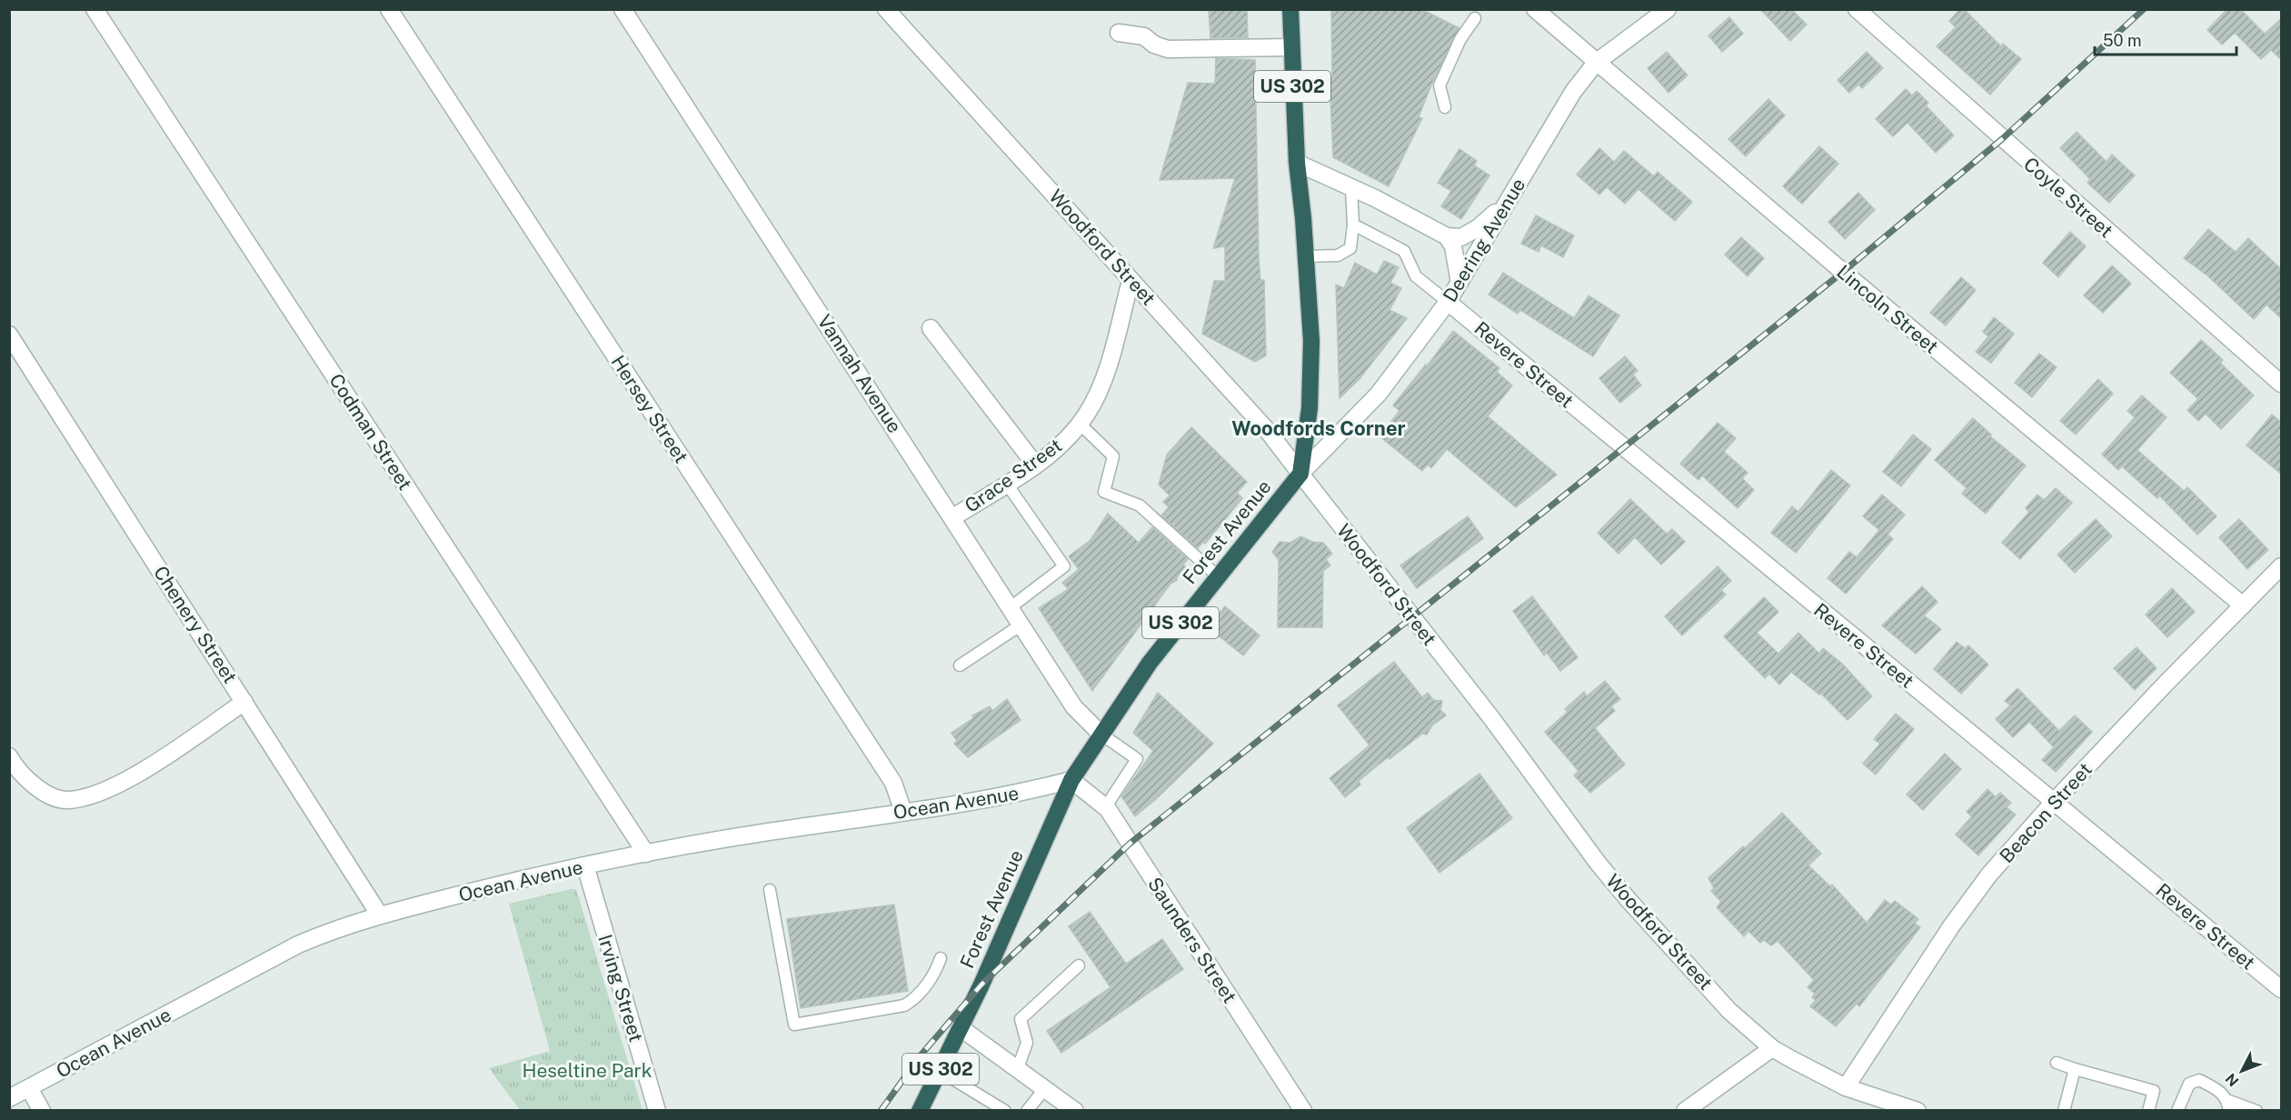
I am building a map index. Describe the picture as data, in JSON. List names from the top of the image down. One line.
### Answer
{"streets":{"highway":["US 302","Forest Avenue"],"street":["Coyle Street","Deering Avenue","Woodford Street","Lincoln Street","Revere Street","Vannah Avenue","Hersey Street","Codman Street","Grace Street","Chenery Street","Ocean Avenue","Beacon Street","Saunders Street","Irving Street"]},"crossings":[["US 302","Deering Avenue"],["US 302","Woodford Street"],["US 302","Forest Avenue"],["Deering Avenue","Woodford Street"],["Deering Avenue","Lincoln Street"],["Deering Avenue","Revere Street"],["Deering Avenue","Forest Avenue"],["Woodford Street","Grace Street"],["Woodford Street","Forest Avenue"],["Woodford Street","Beacon Street"],["Lincoln Street","Beacon Street"],["Revere Street","Beacon Street"],["Vannah Avenue","Grace Street"],["Vannah Avenue","Forest Avenue"],["Hersey Street","Ocean Avenue"],["Codman Street","Ocean Avenue"],["Forest Avenue","Ocean Avenue"],["Forest Avenue","Saunders Street"],["Chenery Street","Ocean Avenue"],["Ocean Avenue","Saunders Street"],["Ocean Avenue","Irving Street"]],"districts":["Woodfords Corner"],"parks":["Heseltine Park"],"scale_bar":"50 m","north":"bottom left"}
